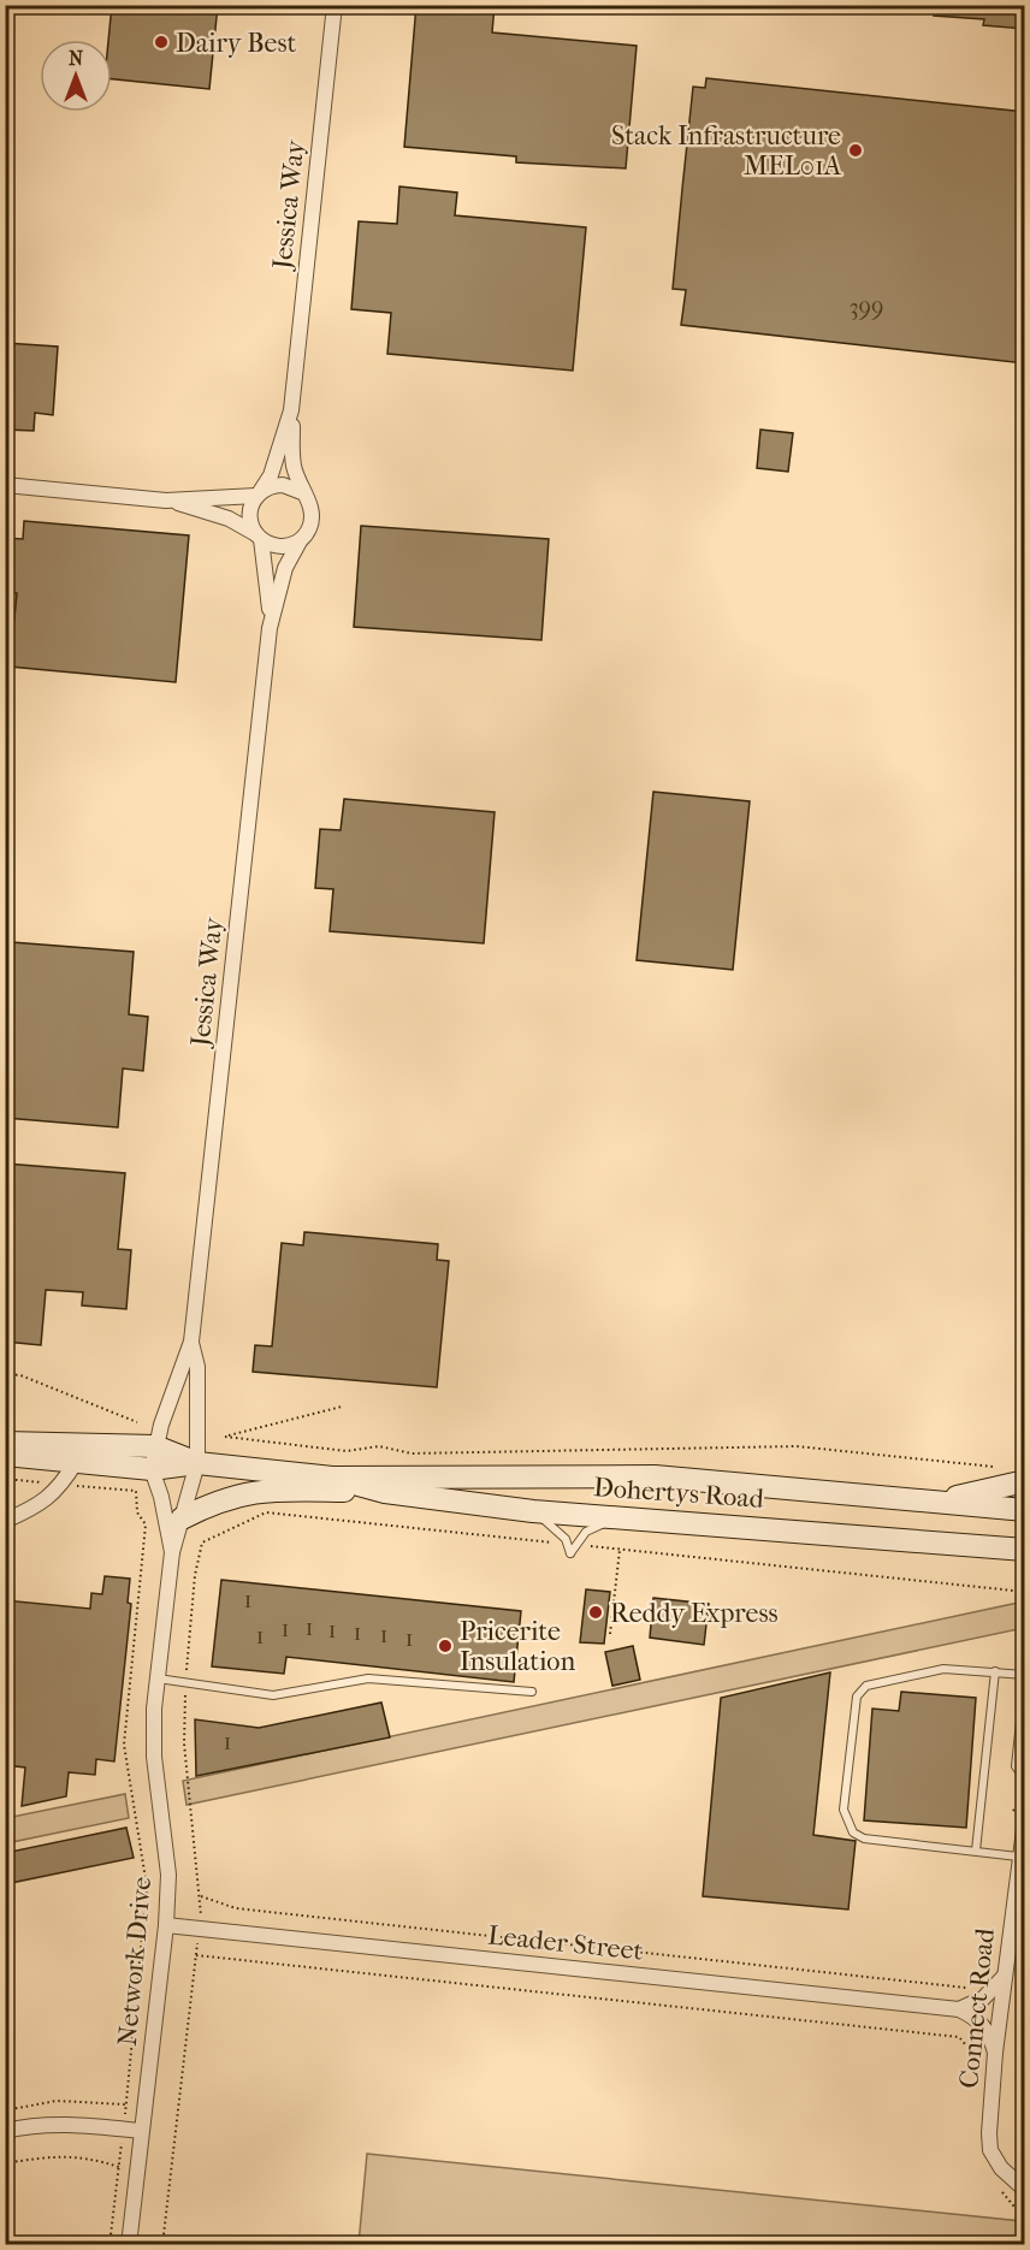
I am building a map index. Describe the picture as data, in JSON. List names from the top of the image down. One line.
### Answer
{"streets":{"main road":["Dohertys Road"],"street":["Jessica Way","Leader Street","Network Drive","Connect Road"]},"crossings":[["Jessica Way","Dohertys Road"],["Jessica Way","Network Drive"],["Dohertys Road","Network Drive"],["Leader Street","Network Drive"]],"places":["Dairy Best","Stack Infrastructure MEL01A","Reddy Express","Pricerite Insulation"],"house_numbers":["399","1","1","1","1","1","1","1","1","1"],"north":"top"}
